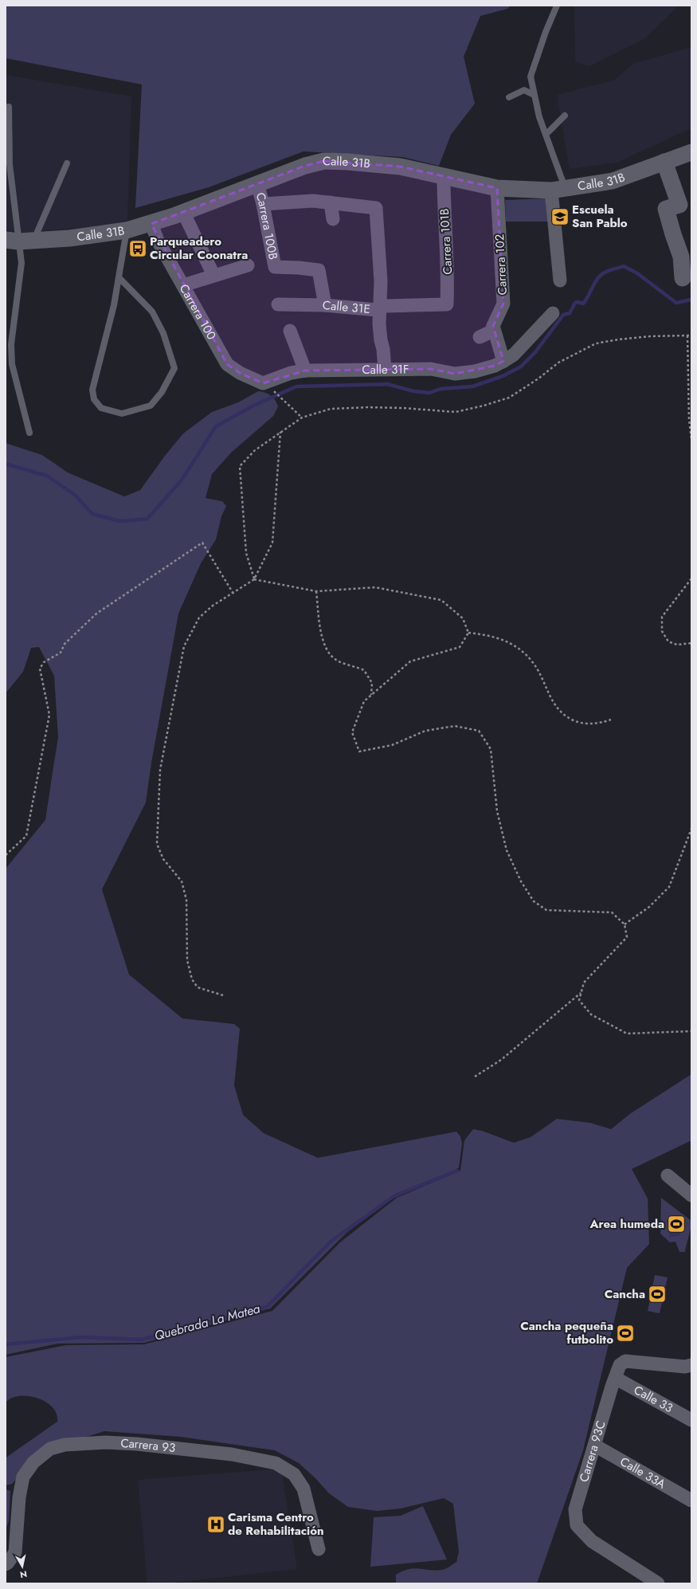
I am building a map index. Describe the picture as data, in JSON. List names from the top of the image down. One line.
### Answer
{"streets":{"street":["Calle 31B","Carrera 100B","Carrera 101B","Carrera 102","Calle 31E","Carrera 100","Calle 31F","Calle 33","Carrera 93","Carrera 93C","Calle 33A"]},"crossings":[["Calle 31B","Carrera 100B"],["Calle 31B","Carrera 102"],["Calle 31B","Carrera 100"],["Carrera 100B","Calle 31E"],["Carrera 101B","Calle 31E"],["Carrera 100","Calle 31F"],["Calle 33","Carrera 93C"],["Carrera 93C","Calle 33A"]],"water":["Quebrada La Matea"],"places":{"school or university":["Escuela San Pablo"],"bus stop":["Parqueadero Circular Coonatra"],"sports":["Area humeda","Cancha","Cancha pequeña futbolito"],"hospital":["Carisma Centro de Rehabilitación"]},"north":"bottom"}
